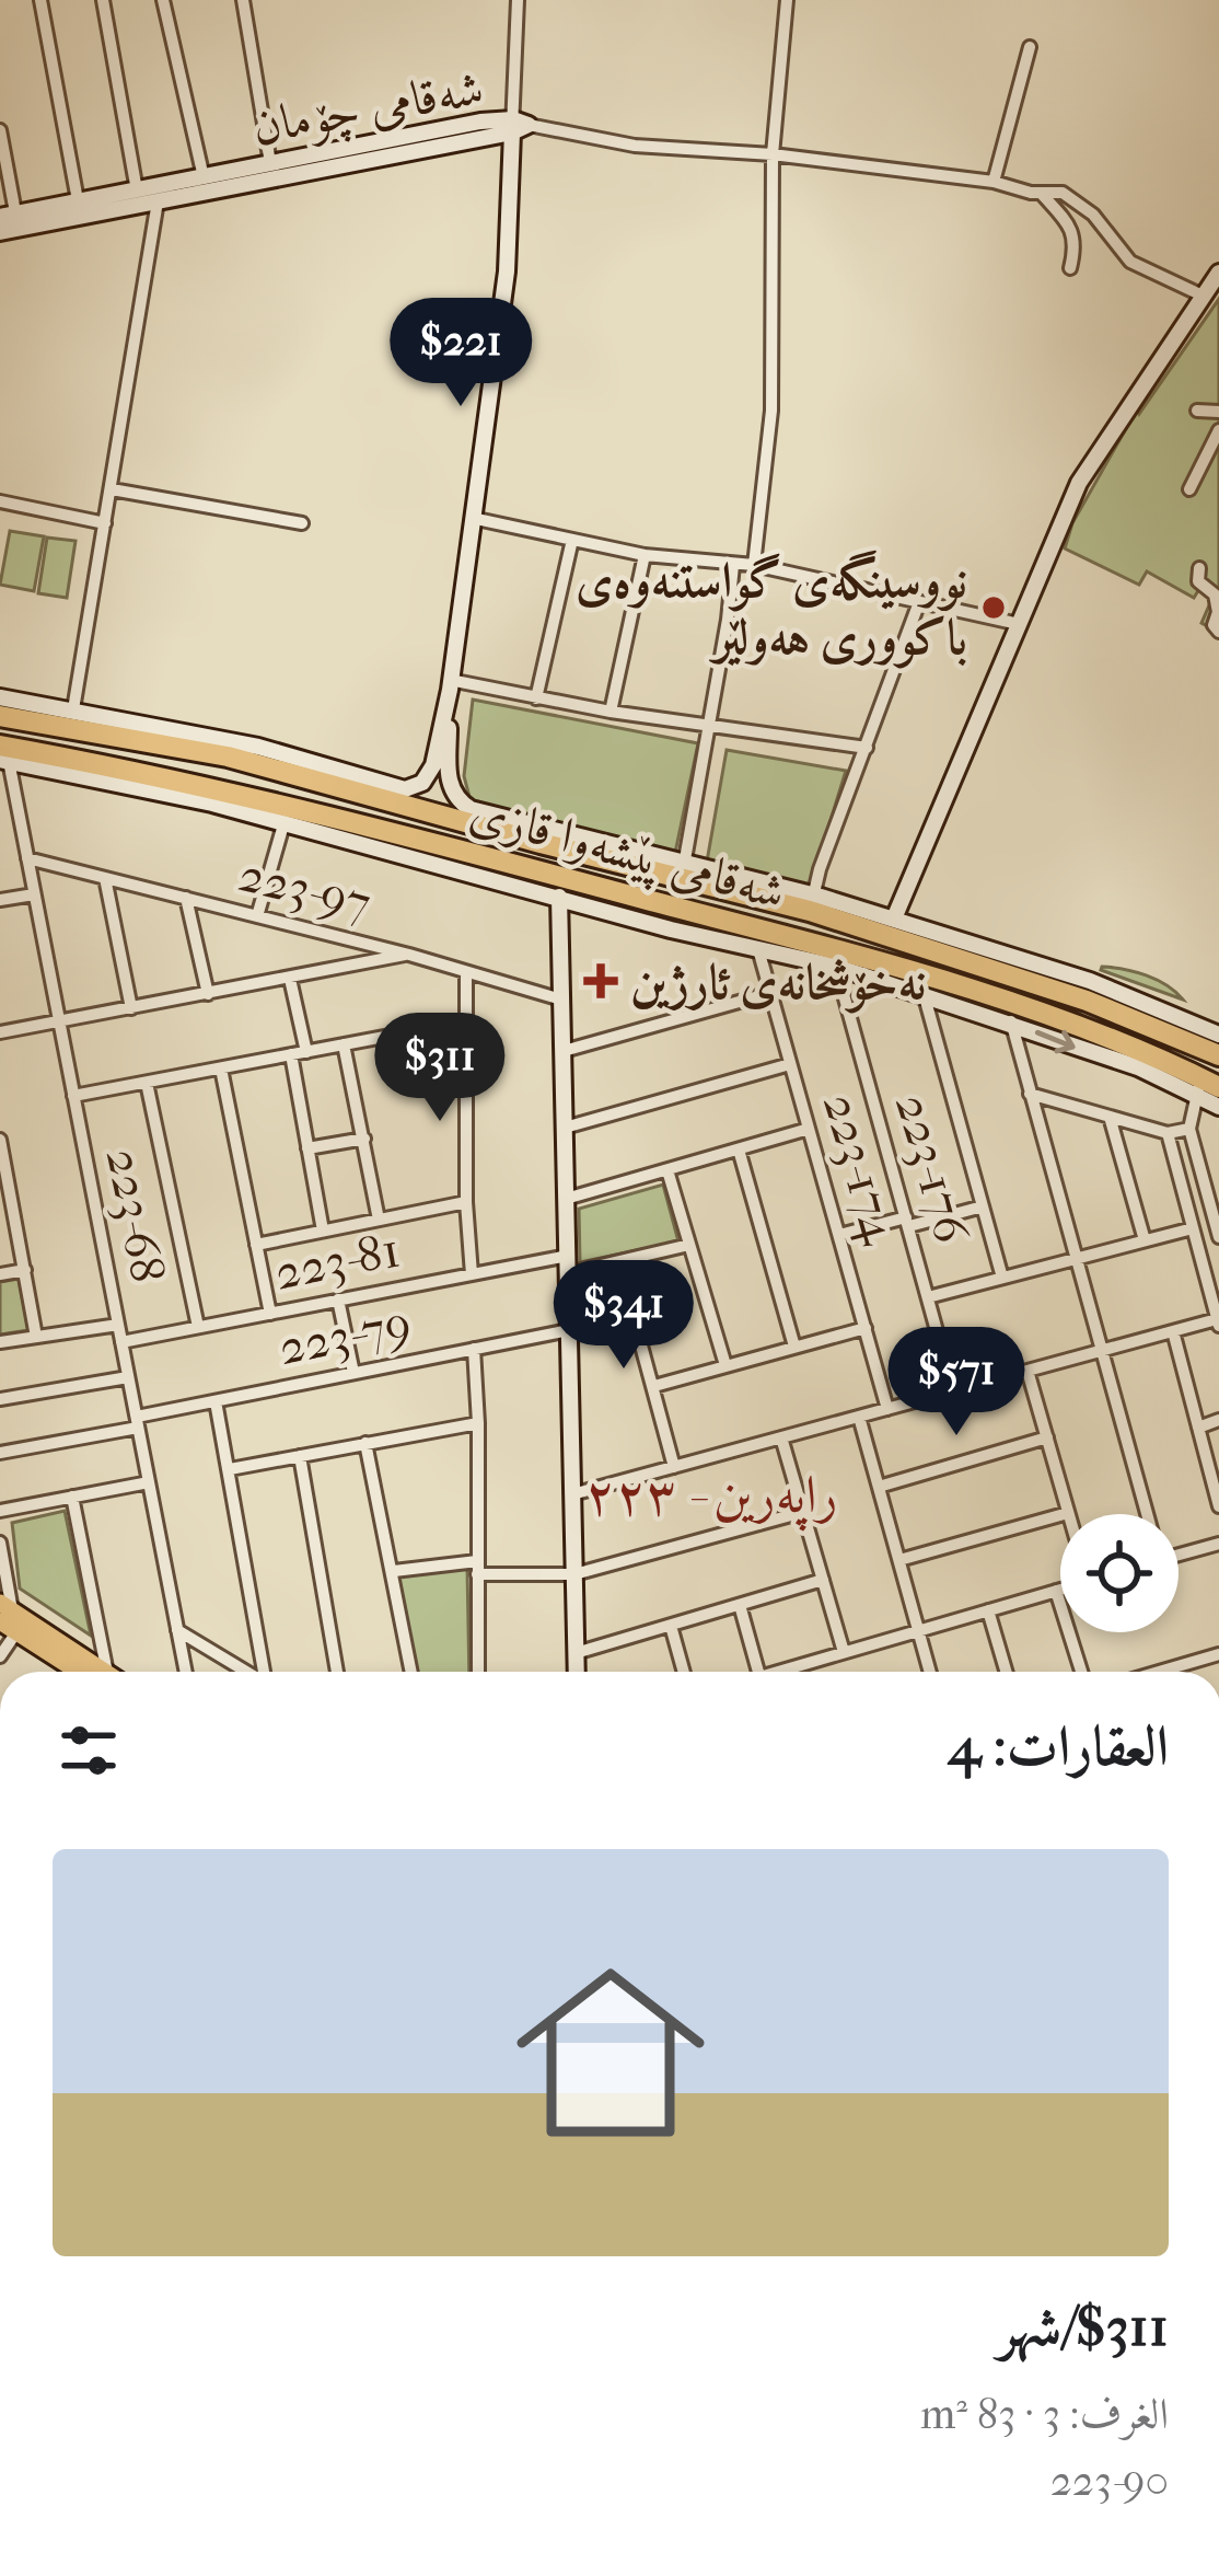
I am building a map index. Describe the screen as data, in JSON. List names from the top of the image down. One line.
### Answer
{"streets":{"highway":["شەقامی پێشەوا قازی"],"street":["شەقامی چۆمان","223-97","223-174","223-176","223-68","223-81","223-79"]},"crossings":[["شەقامی پێشەوا قازی","223-68"],["223-97","223-68"],["223-68","223-81"],["223-68","223-79"]],"districts":["راپەرین - ٢٢٣"],"places":{"other":["نووسینگەی گواستنەوەی باکووری هەولێر"],"health":["نەخۆشخانەی ئارژین"]},"page":{"price":["$221","$311","$341","$571"],"heading":"العقارات: 4","list":[{"name":"$311/شهر","note":"الغرف: 3 · 83 m² · 223-90"}]}}
